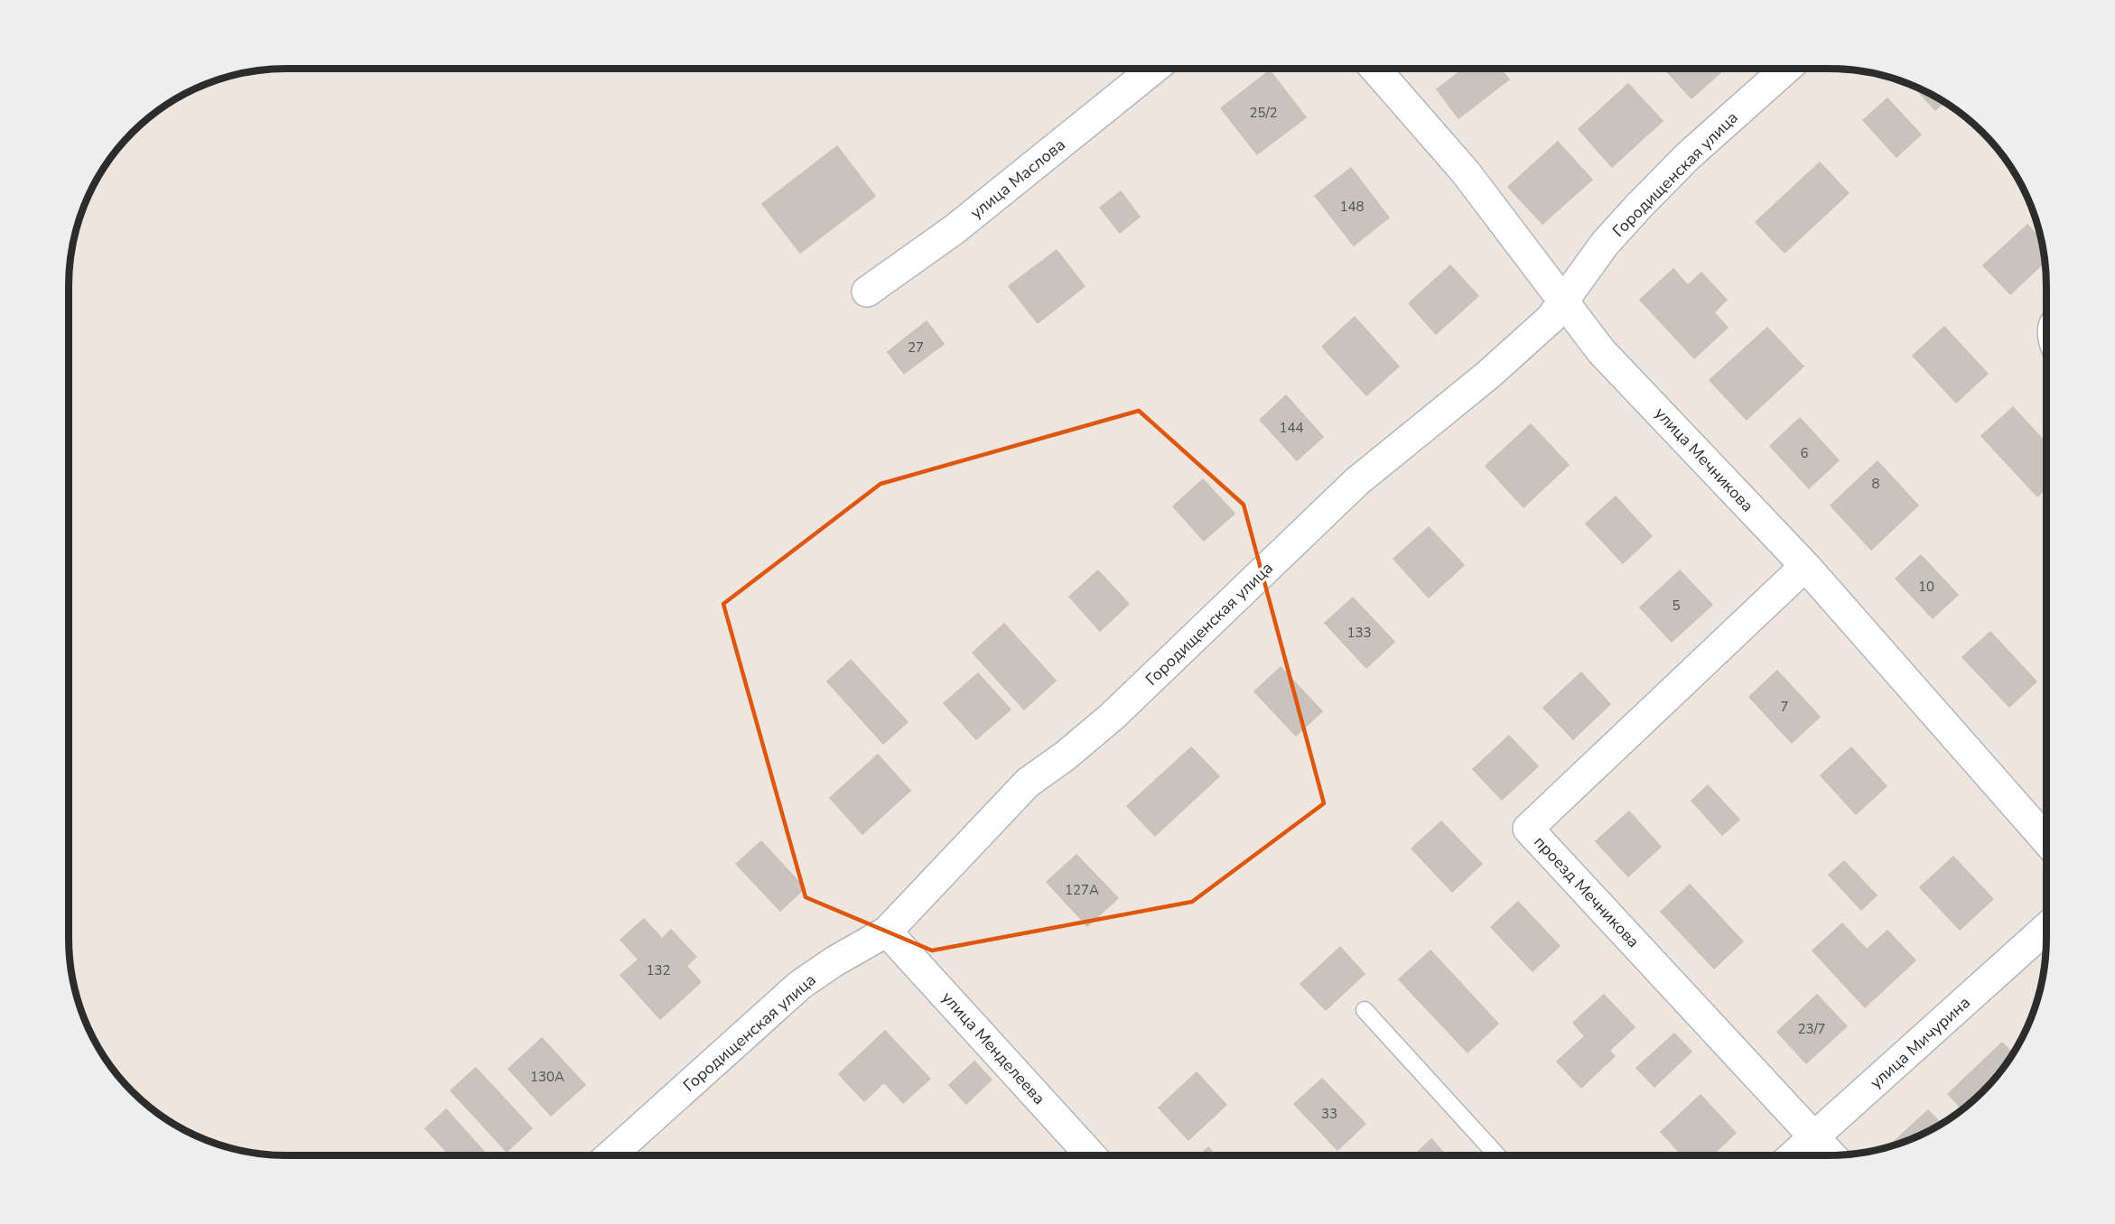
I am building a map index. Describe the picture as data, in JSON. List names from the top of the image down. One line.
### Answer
{"streets":{"street":["Городищенская улица","улица Маслова","улица Мечникова","проезд Мечникова","улица Мичурина","улица Менделеева"]},"crossings":[["Городищенская улица","улица Мечникова"],["Городищенская улица","улица Менделеева"],["улица Мечникова","проезд Мечникова"],["проезд Мечникова","улица Мичурина"]],"house_numbers":["25/2","148","27","144","6","8","10","5","133","7","127А","132","23/7","130А","33"]}
